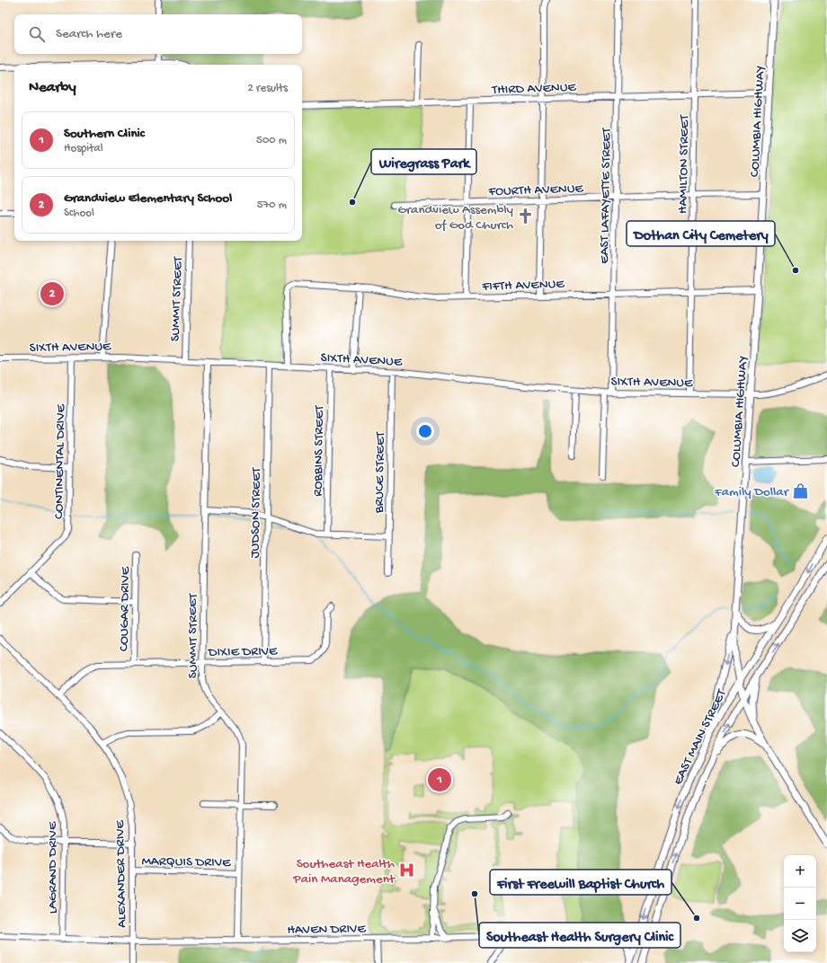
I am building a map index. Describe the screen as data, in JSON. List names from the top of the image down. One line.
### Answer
{"streets":{"main road":["COLUMBIA HIGHWAY","EAST MAIN STREET"],"street":["THIRD AVENUE","HAMILTON STREET","FOURTH AVENUE","EAST LAFAYETTE STREET","FIFTH AVENUE","SUMMIT STREET","SIXTH AVENUE","ROBBINS STREET","CONTINENTAL DRIVE","BRUCE STREET","JUDSON STREET","COUGAR DRIVE","DIXIE DRIVE","MARQUIS DRIVE","LAGRAND DRIVE","ALEXANDER DRIVE","HAVEN DRIVE"]},"crossings":[["THIRD AVENUE","COLUMBIA HIGHWAY"],["THIRD AVENUE","HAMILTON STREET"],["THIRD AVENUE","EAST LAFAYETTE STREET"],["COLUMBIA HIGHWAY","FOURTH AVENUE"],["COLUMBIA HIGHWAY","FIFTH AVENUE"],["COLUMBIA HIGHWAY","SIXTH AVENUE"],["COLUMBIA HIGHWAY","EAST MAIN STREET"],["HAMILTON STREET","FOURTH AVENUE"],["HAMILTON STREET","FIFTH AVENUE"],["HAMILTON STREET","SIXTH AVENUE"],["FOURTH AVENUE","EAST LAFAYETTE STREET"],["EAST LAFAYETTE STREET","FIFTH AVENUE"],["EAST LAFAYETTE STREET","SIXTH AVENUE"],["FIFTH AVENUE","SIXTH AVENUE"],["SUMMIT STREET","SIXTH AVENUE"],["SUMMIT STREET","DIXIE DRIVE"],["SUMMIT STREET","MARQUIS DRIVE"],["SUMMIT STREET","HAVEN DRIVE"],["SIXTH AVENUE","ROBBINS STREET"],["SIXTH AVENUE","CONTINENTAL DRIVE"],["SIXTH AVENUE","BRUCE STREET"],["SIXTH AVENUE","JUDSON STREET"],["JUDSON STREET","DIXIE DRIVE"],["COUGAR DRIVE","DIXIE DRIVE"],["DIXIE DRIVE","ALEXANDER DRIVE"],["EAST MAIN STREET","HAVEN DRIVE"],["MARQUIS DRIVE","ALEXANDER DRIVE"],["LAGRAND DRIVE","HAVEN DRIVE"],["ALEXANDER DRIVE","HAVEN DRIVE"]],"places":{"other":["Wiregrass Park","Dothan City Cemetery","Southeast Health Surgery Clinic","First Freewill Baptist Church"],"church":["Grandview Assembly of God Church"],"shop":["Family Dollar"],"hospital":["Southeast Health Pain Management"]},"page":{"search":"Search here","heading":["Nearby","2 results"],"list":[{"mark":"1","name":"Southern Clinic","note":"Hospital","value":"500 m"},{"mark":"2","name":"Grandview Elementary School","note":"School","value":"570 m"}],"pins":["2","1"],"map_buttons":["+","−"]}}
